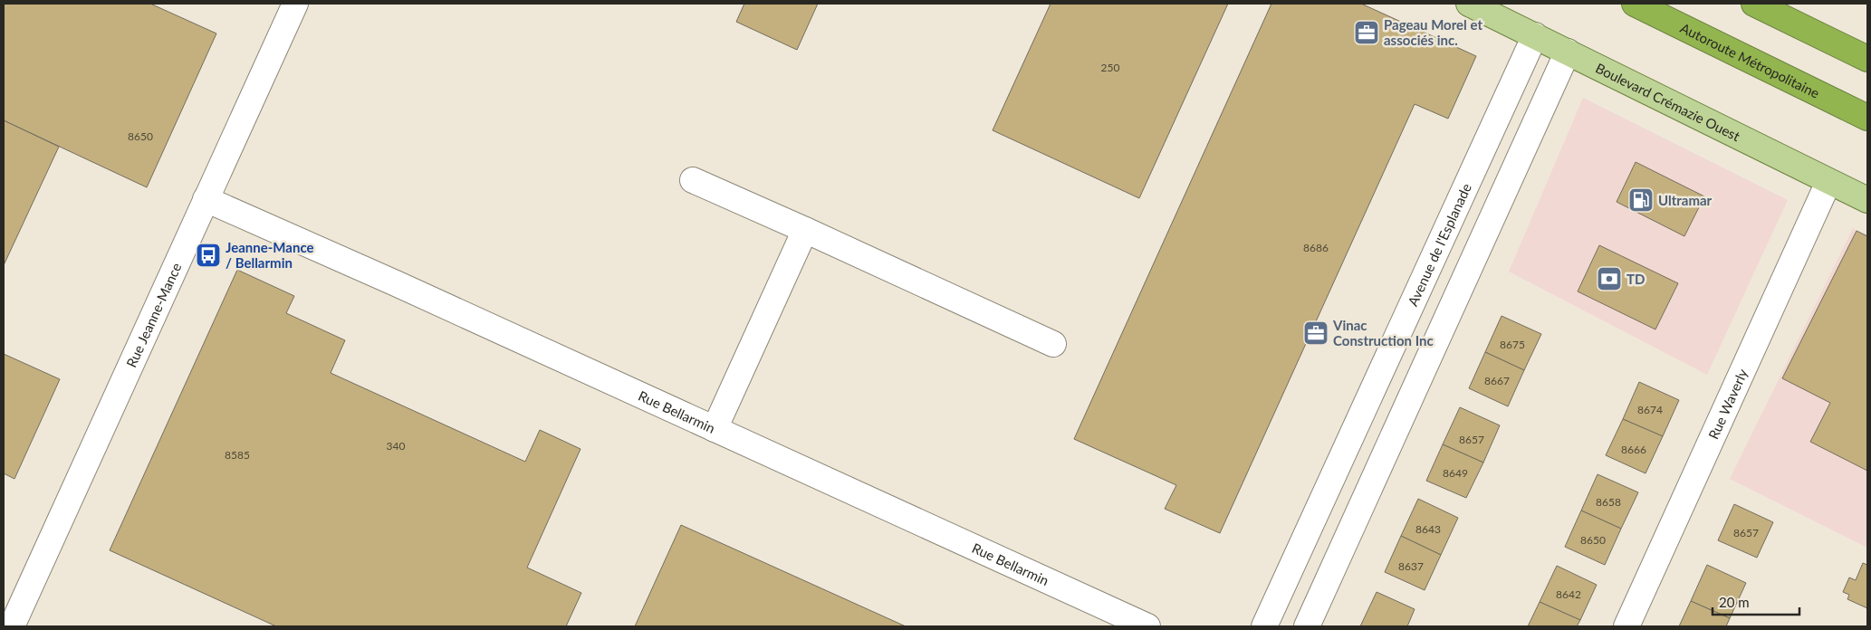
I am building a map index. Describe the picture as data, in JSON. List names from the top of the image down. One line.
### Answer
{"streets":{"highway":["Autoroute Métropolitaine"],"main road":["Boulevard Crémazie Ouest"],"street":["Avenue de l'Esplanade","Rue Jeanne-Mance","Rue Waverly","Rue Bellarmin"]},"crossings":[["Boulevard Crémazie Ouest","Avenue de l'Esplanade"],["Boulevard Crémazie Ouest","Rue Waverly"],["Rue Jeanne-Mance","Rue Bellarmin"]],"places":{"office":["Pageau Morel et associés inc.","Vinac Construction Inc"],"fuel station":["Ultramar"],"bus stop":["Jeanne-Mance / Bellarmin"],"bank":["TD"]},"house_numbers":["250","8650","8686","8675","8667","8674","8657","340","8666","8585","8649","8658","8643","8657","8650","8637","8642"],"scale_bar":"20 m"}
